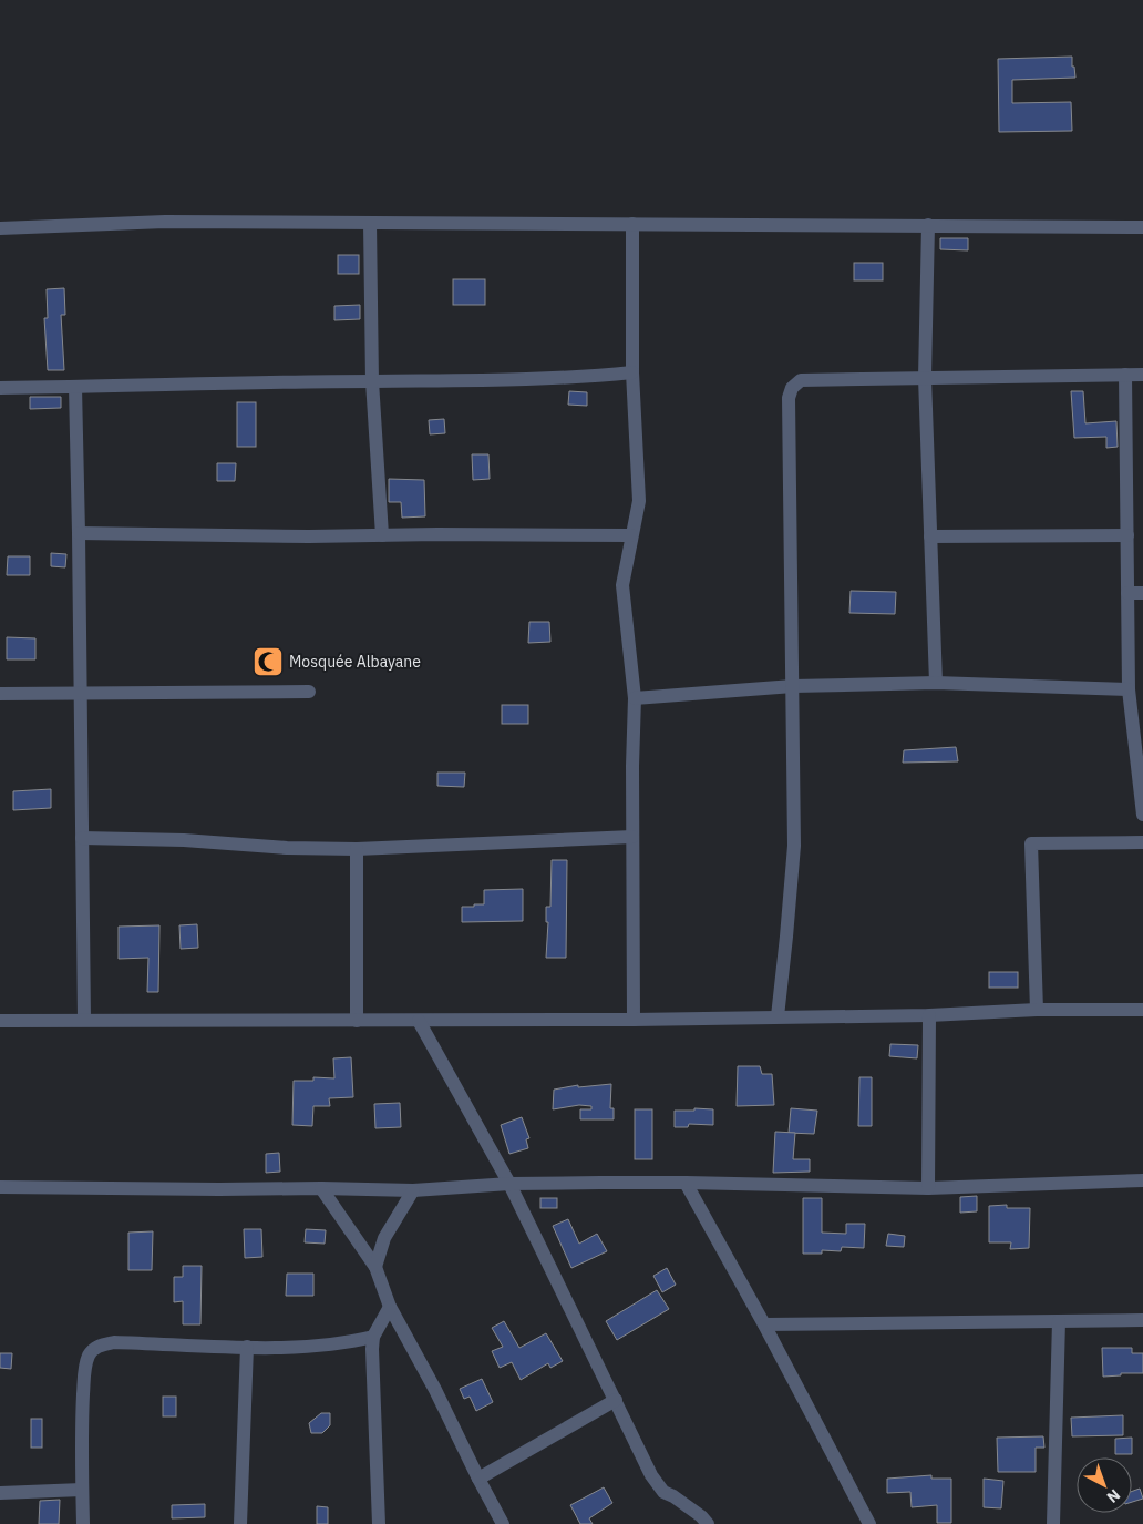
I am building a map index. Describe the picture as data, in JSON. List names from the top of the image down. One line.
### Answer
{"places":{"mosque":["Mosquée Albayane"]},"north":"bottom right"}
